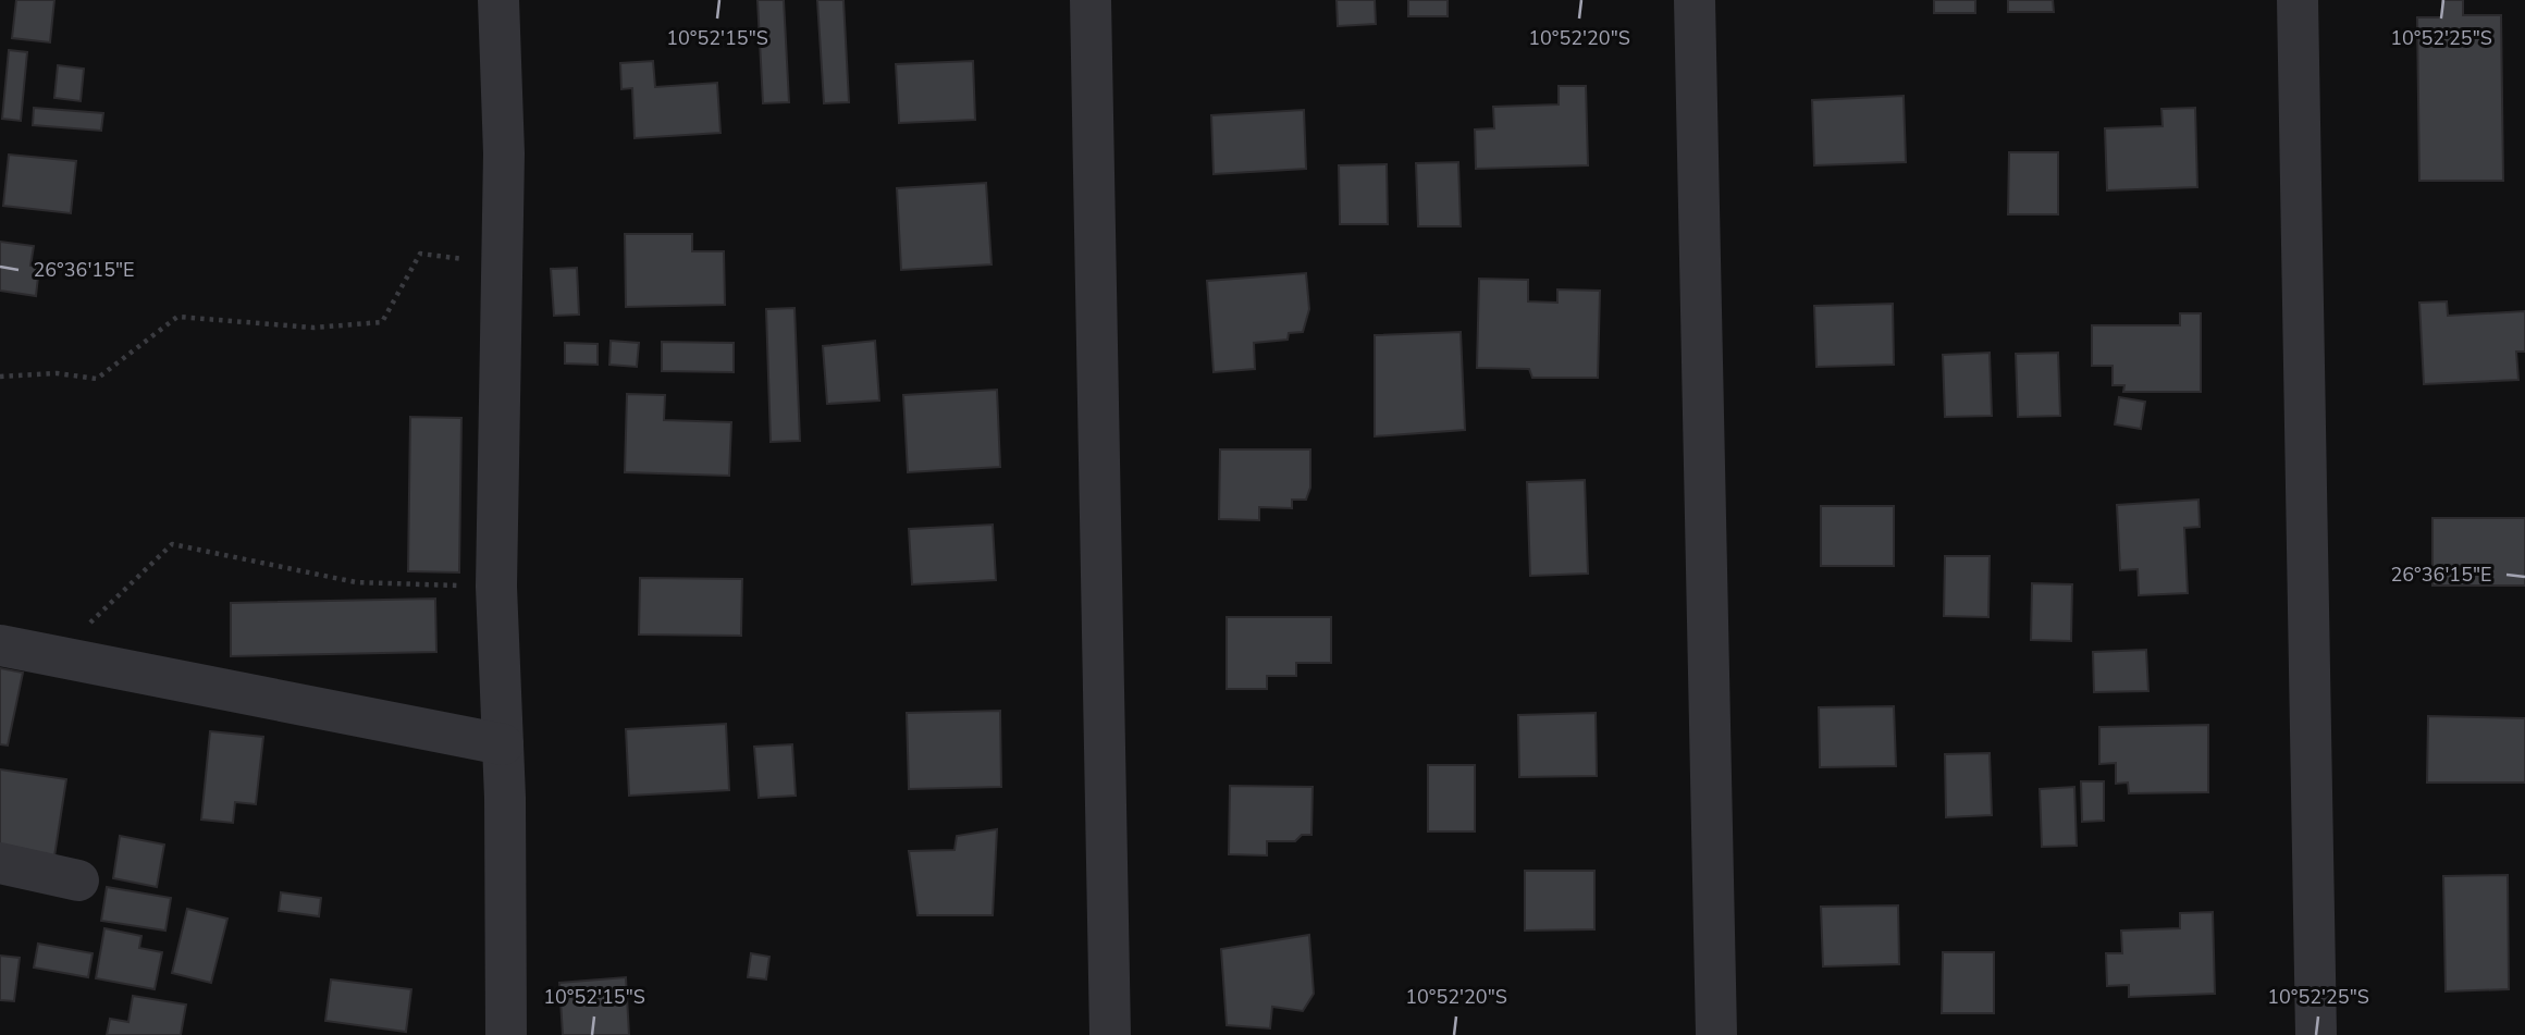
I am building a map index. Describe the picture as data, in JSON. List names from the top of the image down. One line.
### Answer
{"coordinates":["10°52'15\"S","10°52'20\"S","10°52'25\"S","26°36'15\"E"]}
